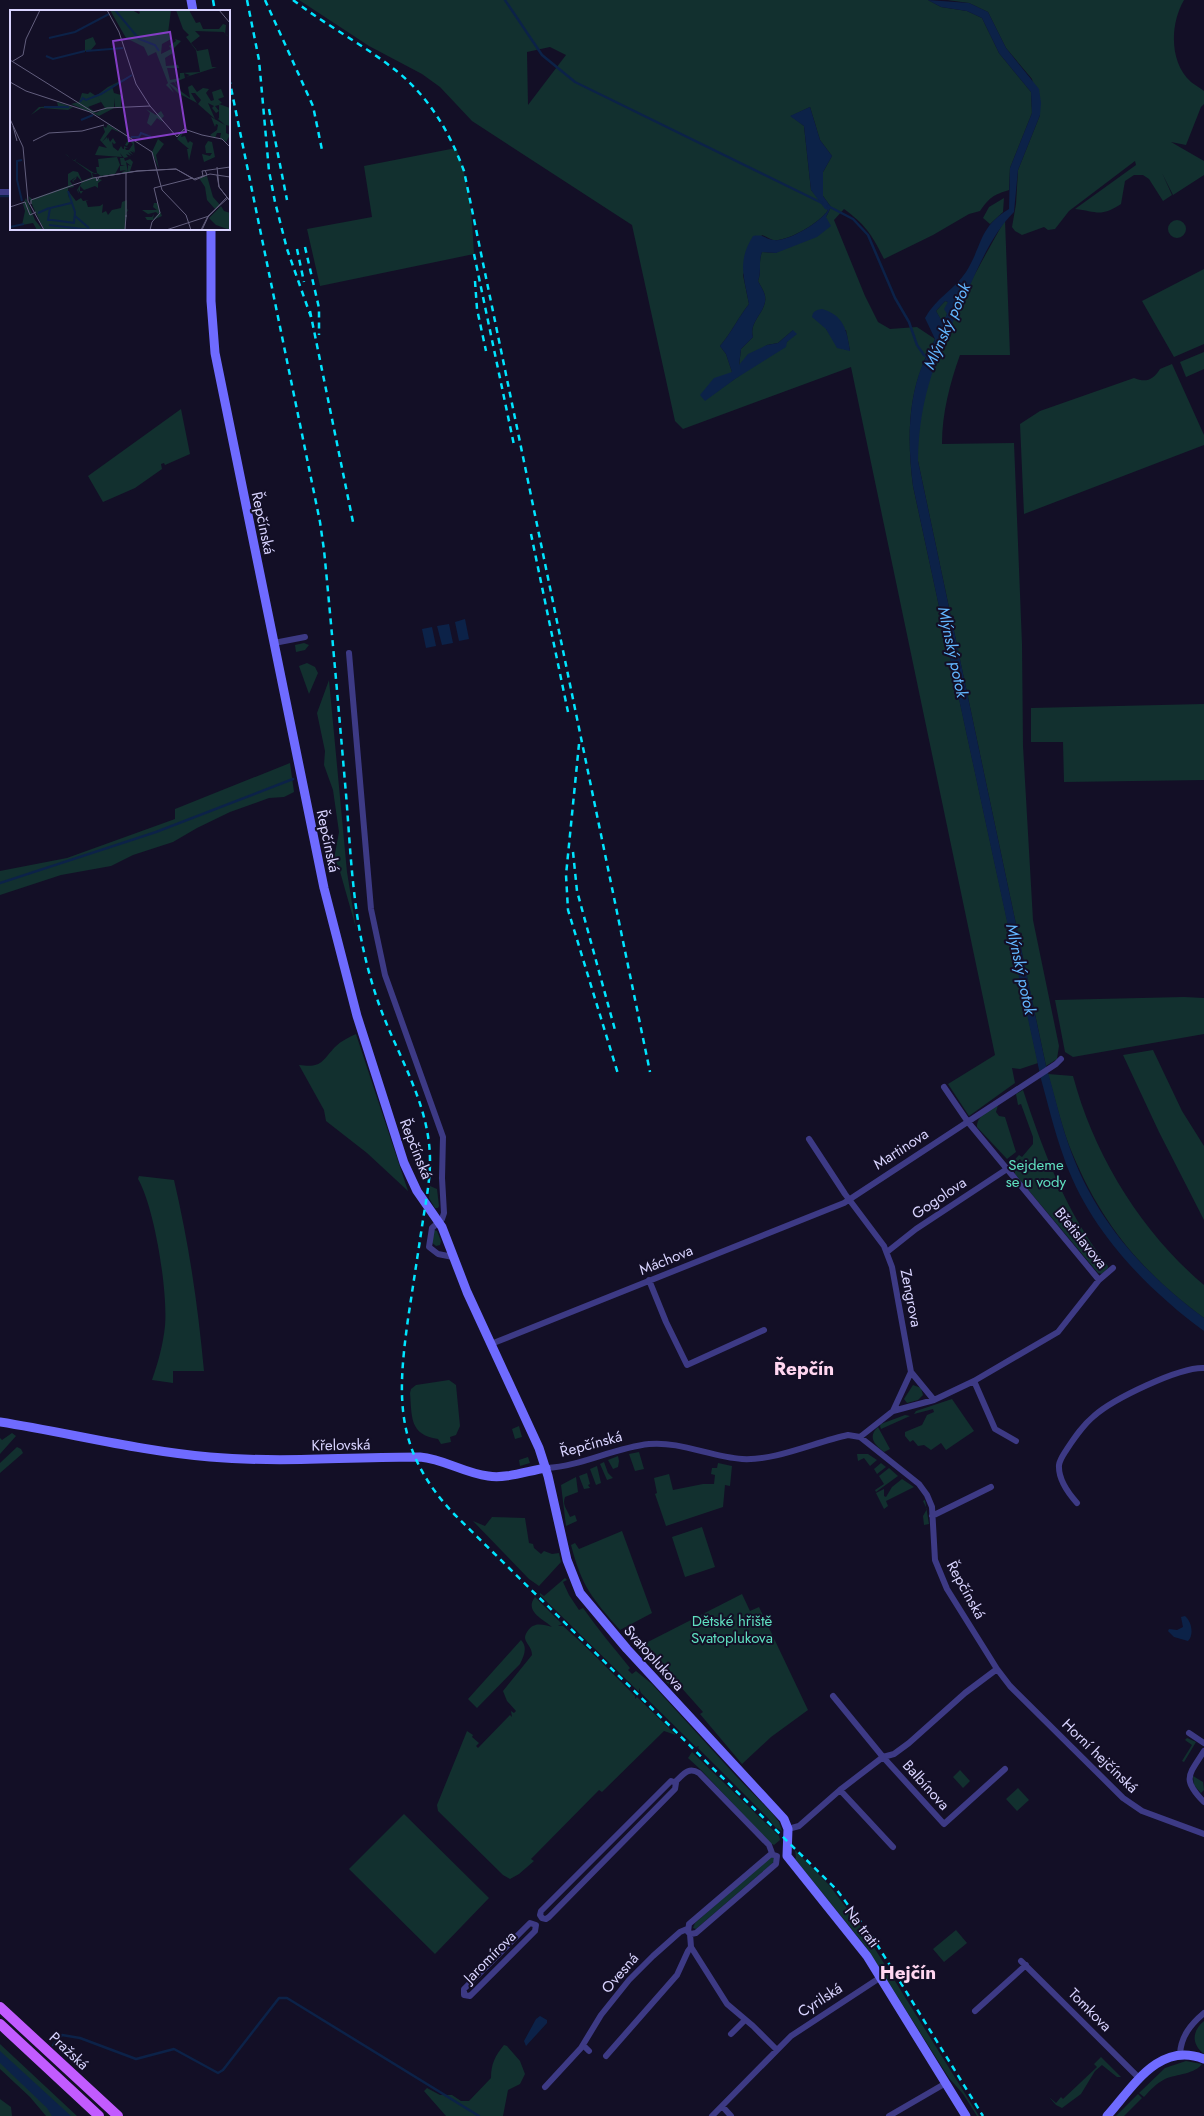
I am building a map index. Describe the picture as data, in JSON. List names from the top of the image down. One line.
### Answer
{"streets":{"main road":["Řepčínská","Křelovská","Svatoplukova","Na trati","Pražská"],"street":["Martinova","Gogolova","Břetislavova","Máchova","Zengrova","Horní hejčínská","Balbínova","Jaromírova","Ovesná","Cyrilská","Tomkova"]},"crossings":[["Řepčínská","Máchova"],["Řepčínská","Křelovská"],["Řepčínská","Svatoplukova"],["Řepčínská","Horní hejčínská"],["Řepčínská","Balbínova"],["Martinova","Břetislavova"],["Martinova","Máchova"],["Martinova","Zengrova"],["Gogolova","Břetislavova"],["Gogolova","Zengrova"],["Máchova","Zengrova"],["Křelovská","Svatoplukova"],["Svatoplukova","Balbínova"],["Horní hejčínská","Balbínova"],["Na trati","Ovesná"],["Na trati","Cyrilská"]],"districts":["Řepčín","Hejčín"],"water":["Mlýnský potok"],"parks":["Sejdeme se u vody","Dětské hřiště Svatoplukova"]}
